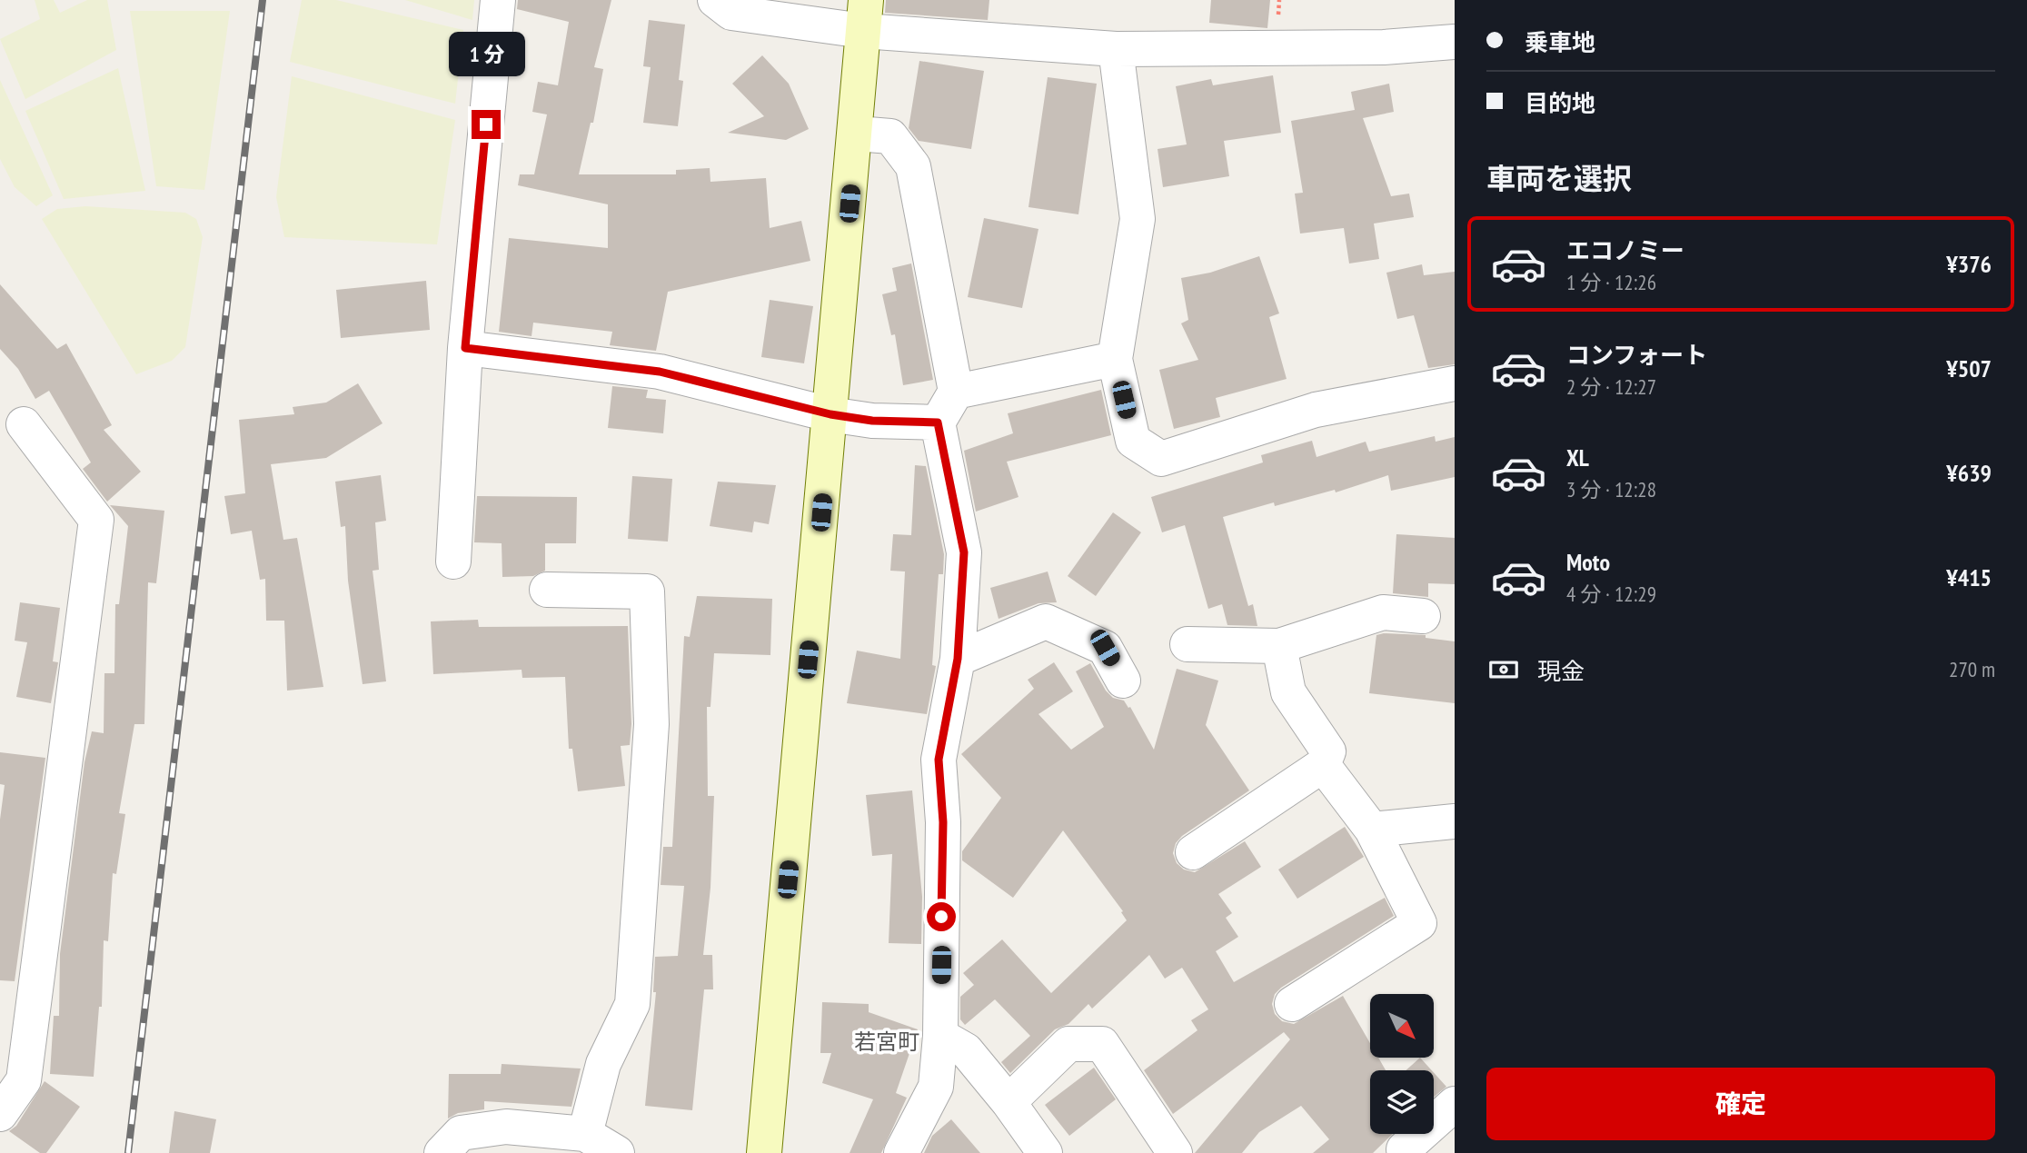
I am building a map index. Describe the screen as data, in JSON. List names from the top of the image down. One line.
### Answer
{"districts":["若宮町"],"north":"bottom right","page":{"banner":["乗車地","目的地"],"bubble":"1 分","heading":"車両を選択","list":[{"name":"エコノミー","note":"1 分 · 12:26","value":"¥376"},{"name":"コンフォート","note":"2 分 · 12:27","value":"¥507"},{"name":"XL","note":"3 分 · 12:28","value":"¥639"},{"name":"Moto","note":"4 分 · 12:29","value":"¥415"}],"pay":["現金","270 m"],"buttons":"確定"}}
